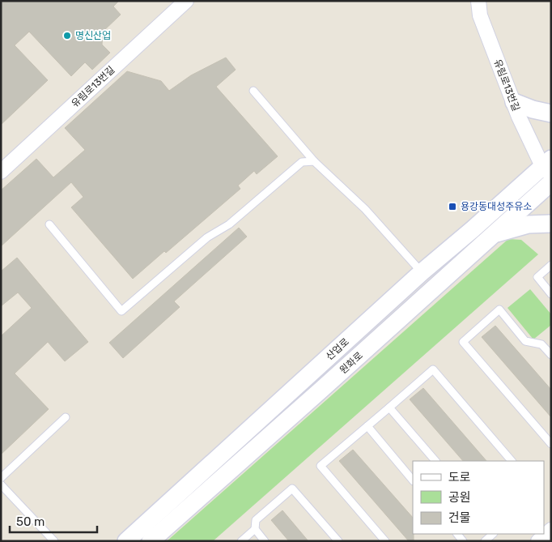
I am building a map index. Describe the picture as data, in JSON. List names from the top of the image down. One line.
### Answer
{"streets":{"street":["유림로13번길","산업로","원화로"]},"crossings":[["유림로13번길","산업로"]],"places":{"other":["명신산업"],"transit":["용강동대성주유소"]},"legend":["도로","공원","건물"],"scale_bar":"50 m"}
